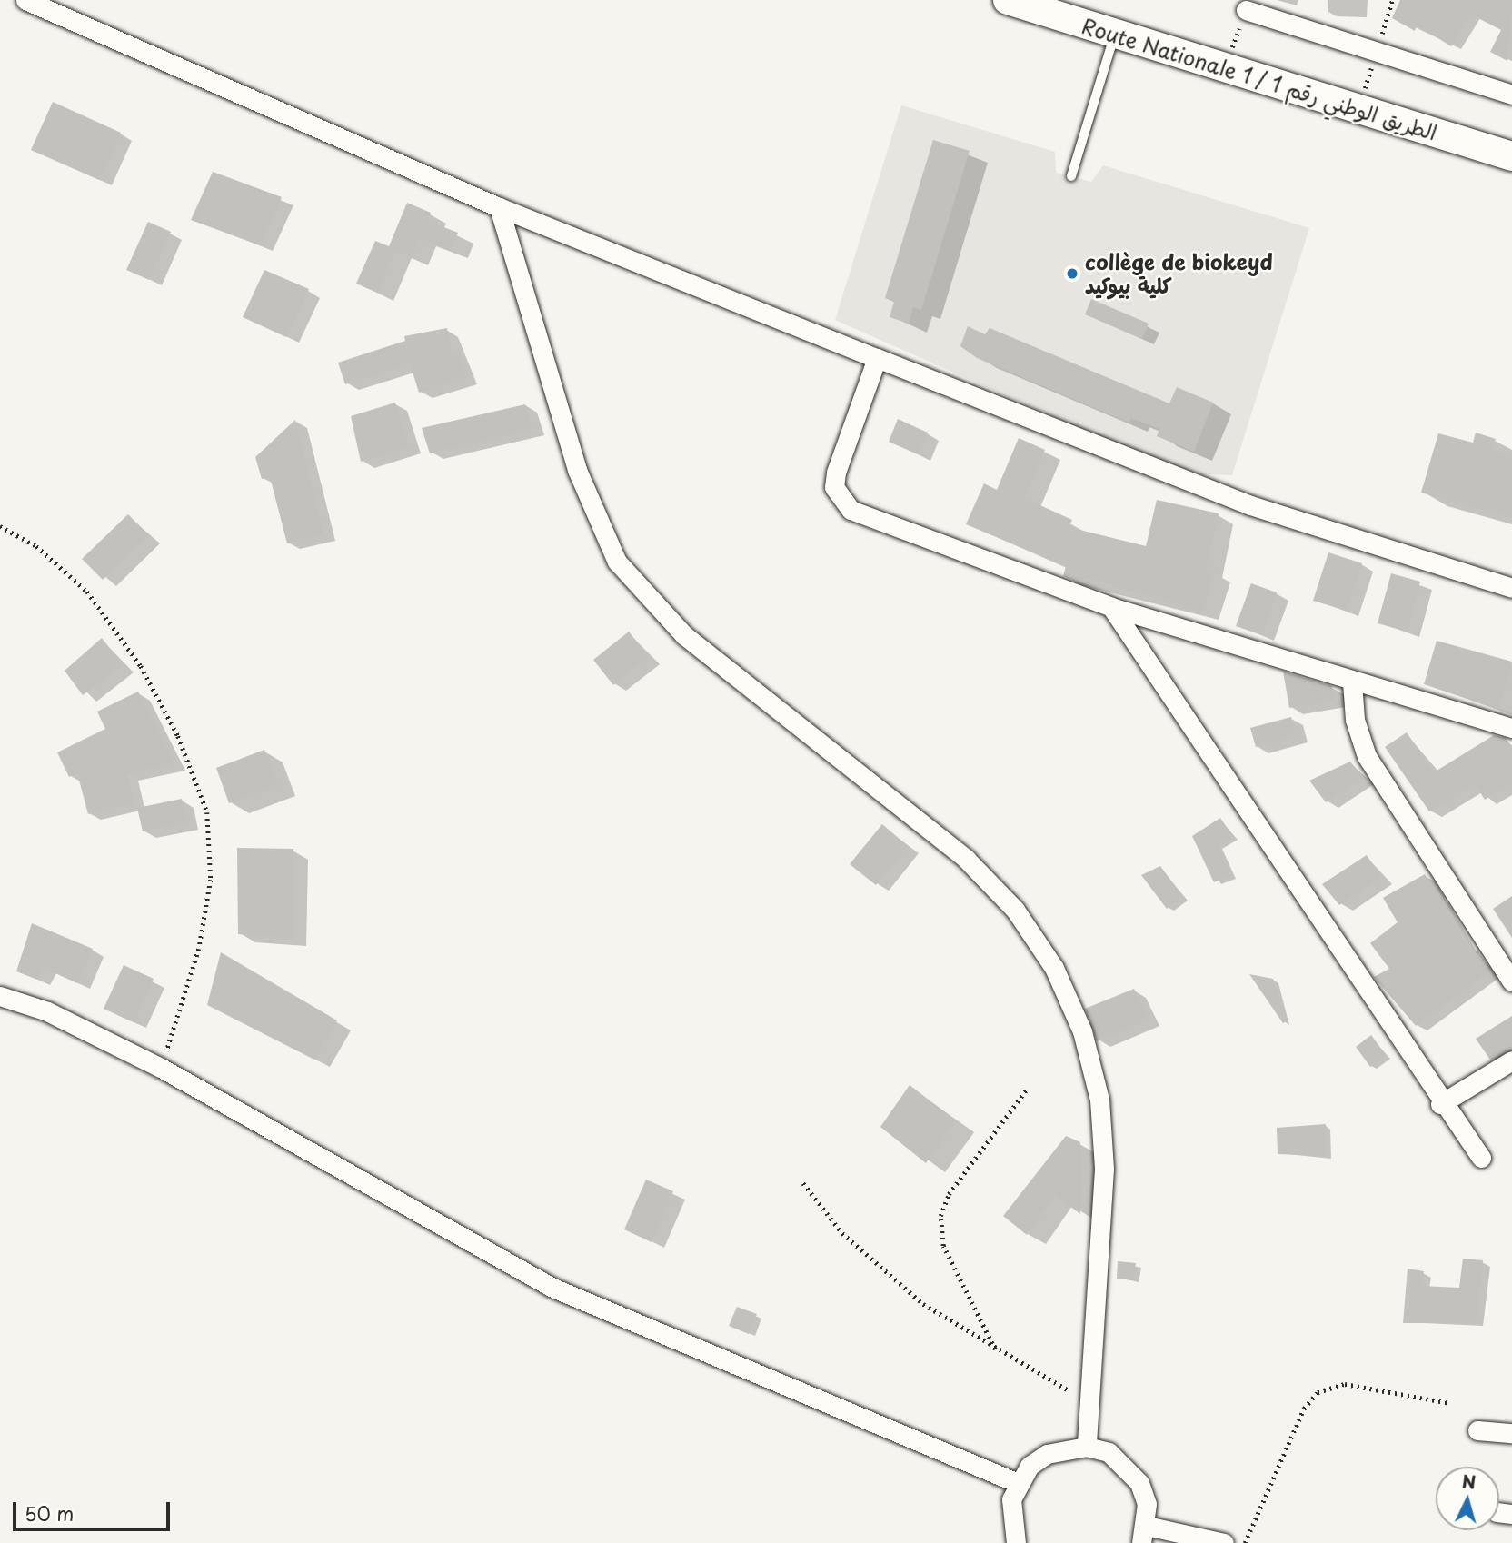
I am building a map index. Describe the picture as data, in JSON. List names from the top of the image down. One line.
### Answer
{"streets":{"main road":["Route Nationale 1 / الطريق الوطني رقم 1"]},"places":["collège de biokeyd كلية بيوكيد"],"scale_bar":"50 m","north":"top"}
